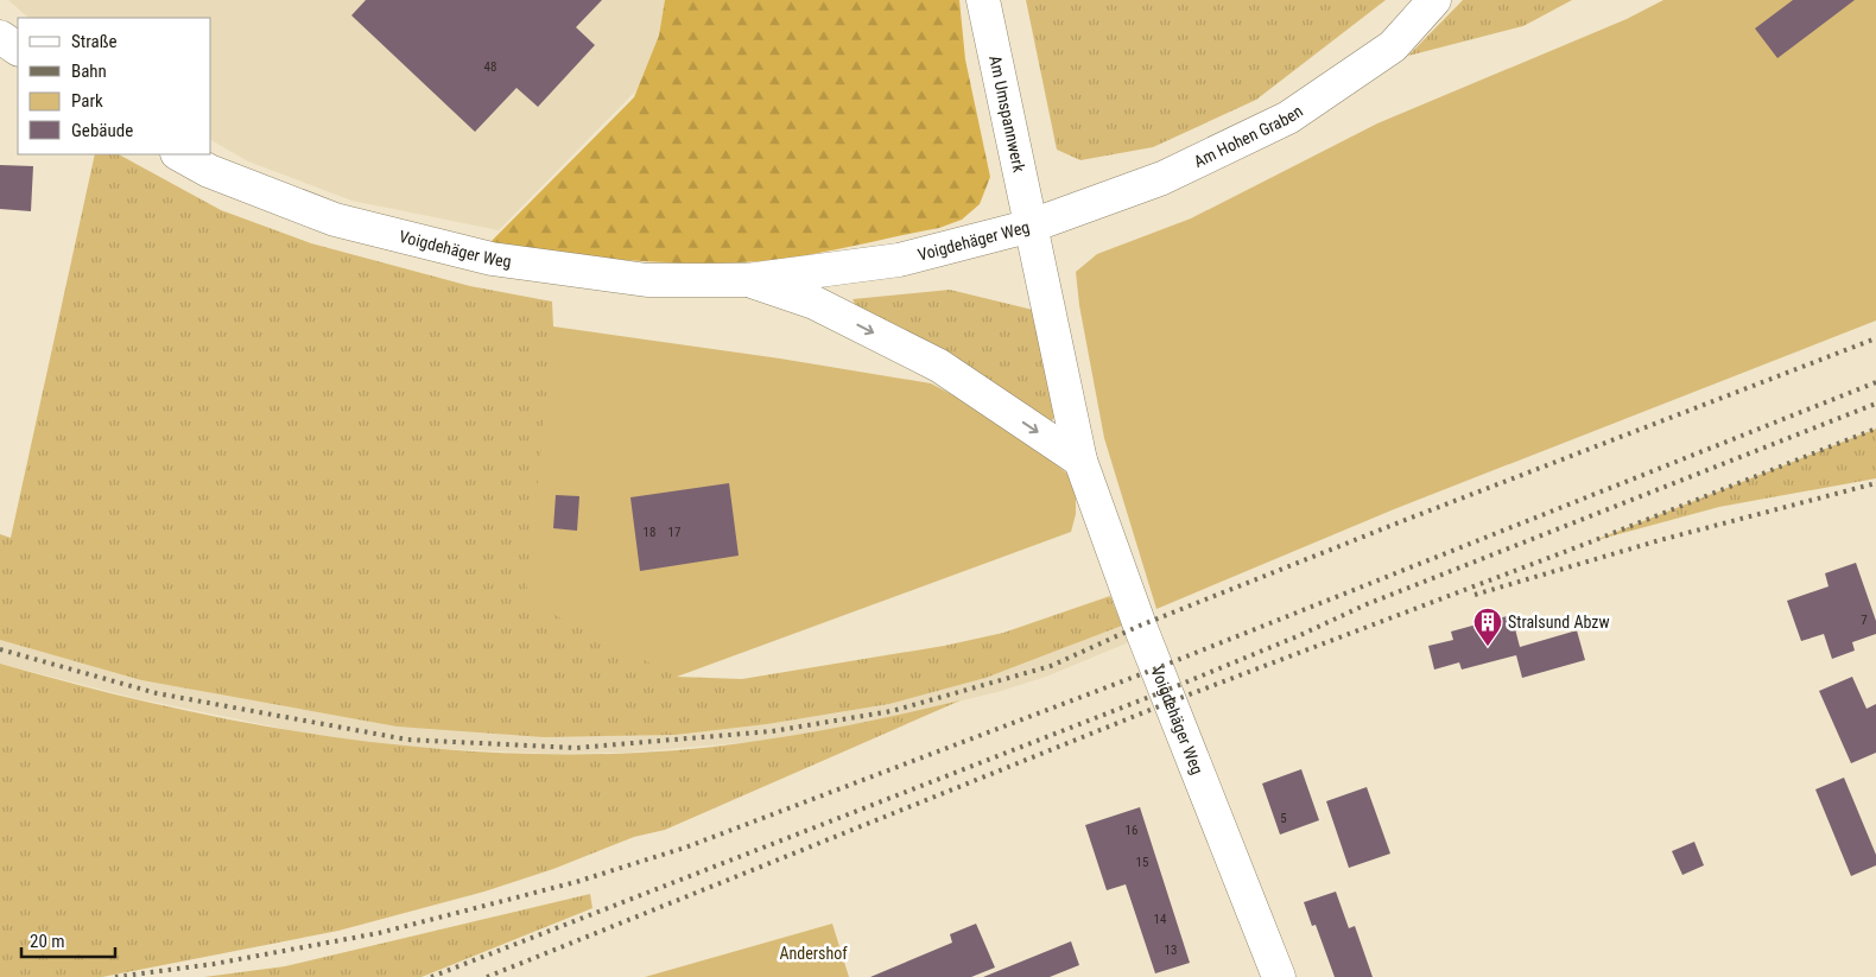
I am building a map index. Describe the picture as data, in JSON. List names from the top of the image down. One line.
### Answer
{"streets":{"street":["Am Umspannwerk","Am Hohen Graben","Voigdehäger Weg"]},"crossings":[["Am Umspannwerk","Am Hohen Graben"],["Am Umspannwerk","Voigdehäger Weg"],["Am Hohen Graben","Voigdehäger Weg"]],"parks":["Andershof"],"places":{"building":["Stralsund Abzw"]},"house_numbers":["48","18","17","7","5","16","15","14","13"],"legend":["Straße","Bahn","Park","Gebäude"],"scale_bar":"20 m"}
